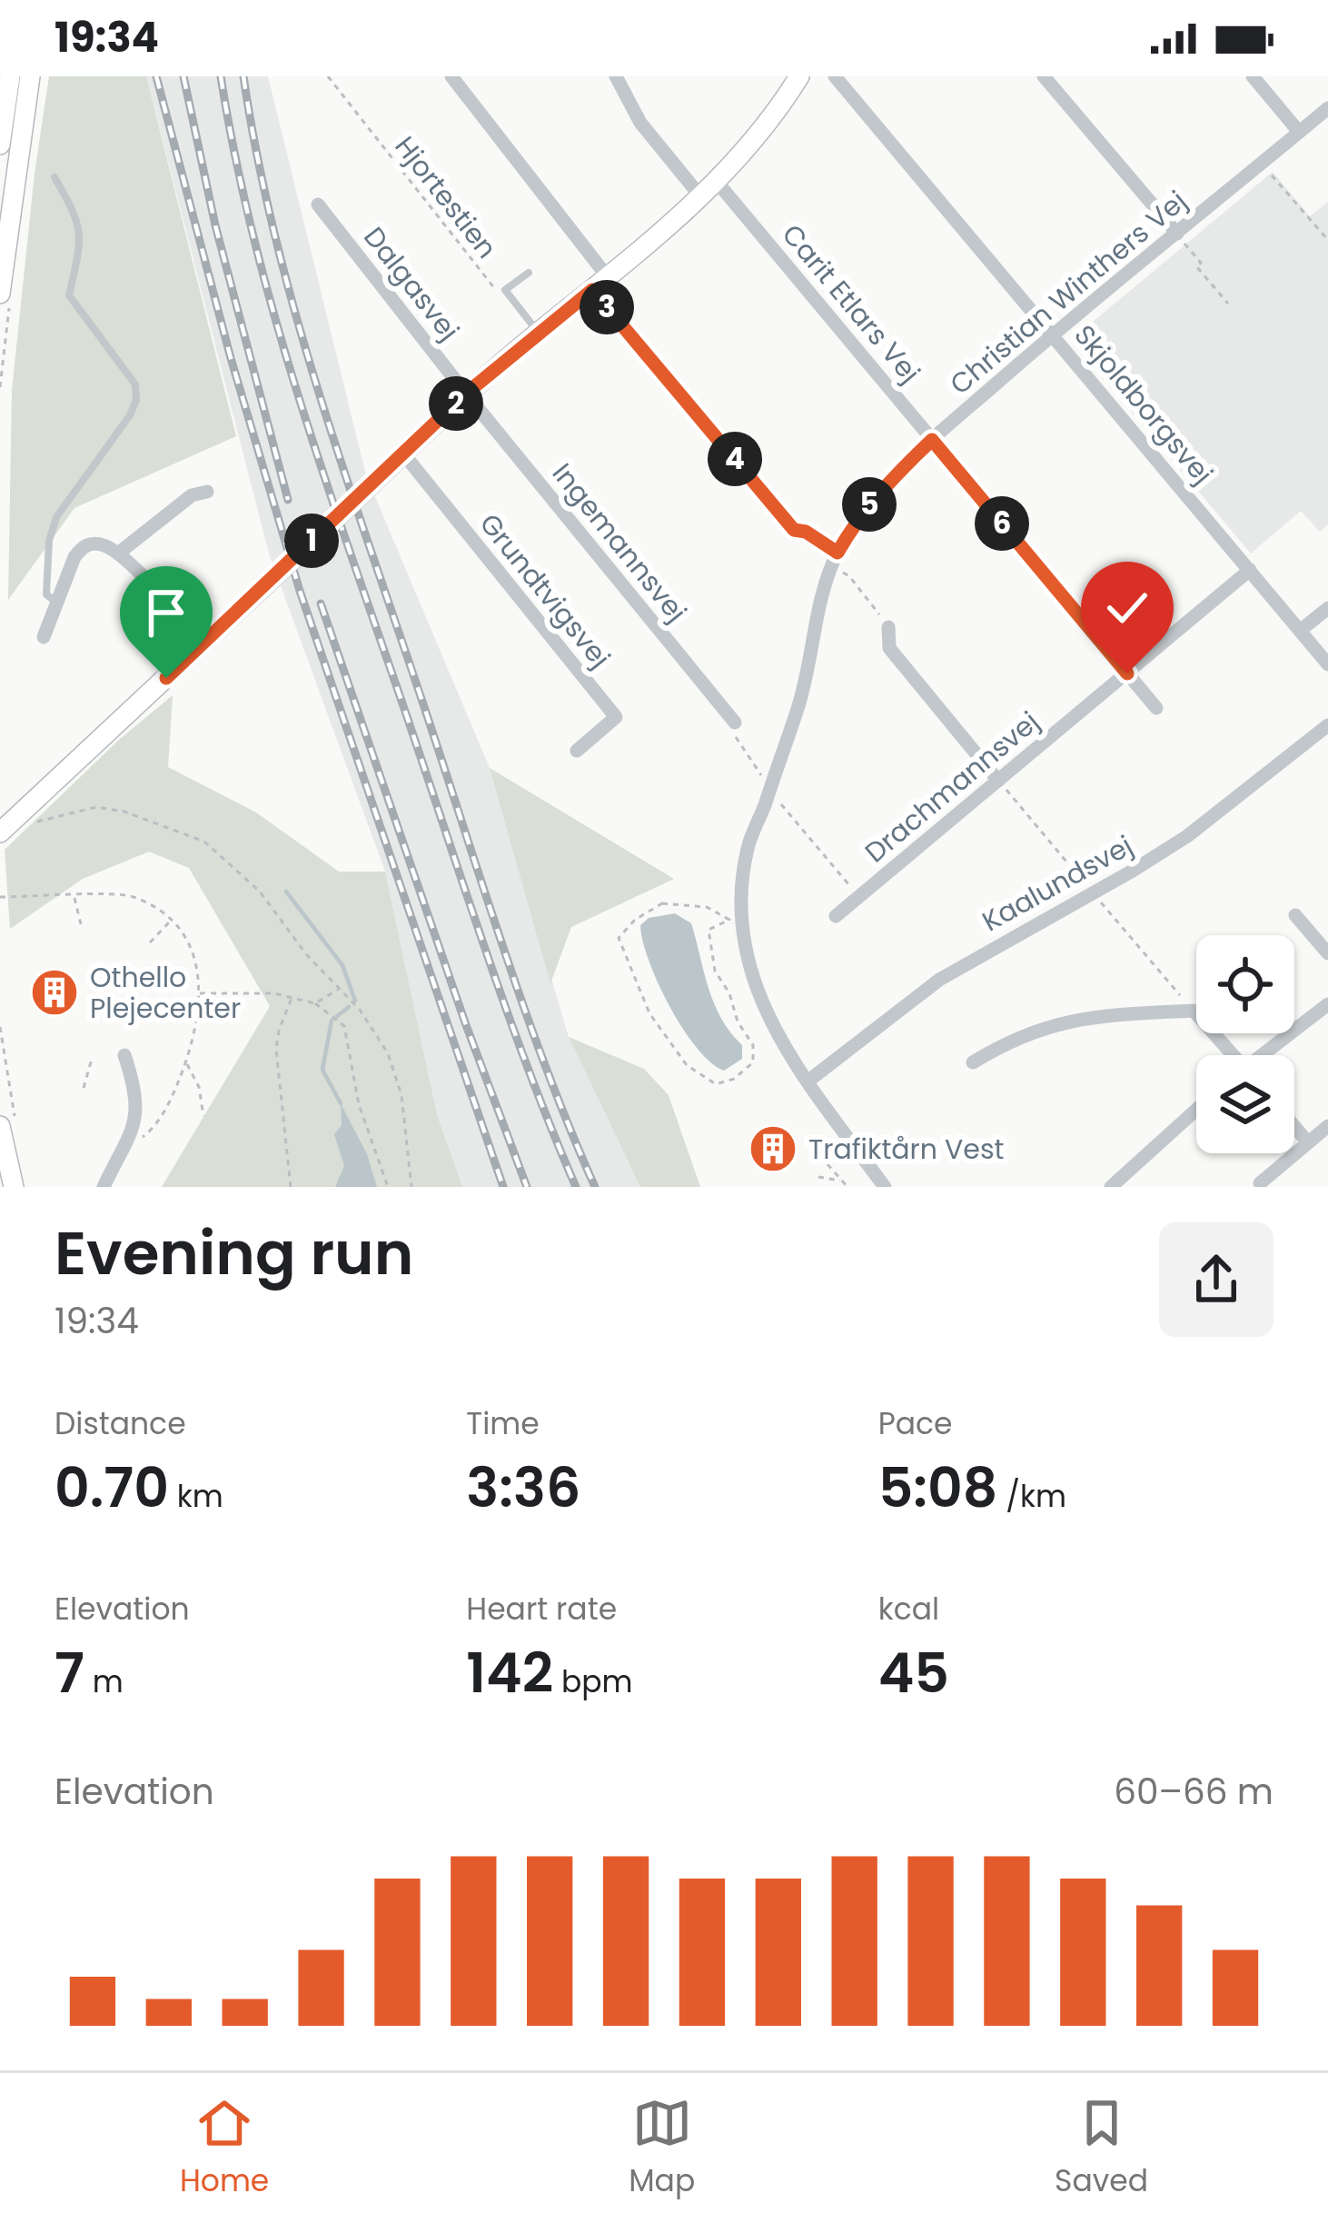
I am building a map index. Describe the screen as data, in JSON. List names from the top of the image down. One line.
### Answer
{"streets":{"street":["Dalgasvej","Christian Winthers Vej","Carit Etlars Vej","Skjoldborgsvej","Ingemannsvej","Grundtvigsvej","Drachmannsvej","Kaalundsvej"],"path":["Hjortestien"]},"crossings":[["Dalgasvej","Ingemannsvej"],["Christian Winthers Vej","Carit Etlars Vej"],["Christian Winthers Vej","Skjoldborgsvej"],["Christian Winthers Vej","Kaalundsvej"],["Carit Etlars Vej","Drachmannsvej"],["Skjoldborgsvej","Drachmannsvej"]],"places":{"building":["Othello Plejecenter","Trafiktårn Vest"]},"page":{"status":"19:34","pins":["3","2","4","5","6","1"],"heading":["Evening run","19:34"],"stats":[["Distance","0.70 km"],["Time","3:36"],["Pace","5:08 /km"],["Elevation","7 m"],["Heart rate","142 bpm"],["kcal","45"]],"chart":["Elevation","60–66 m"],"tabs":["Home","Map","Saved"]}}
